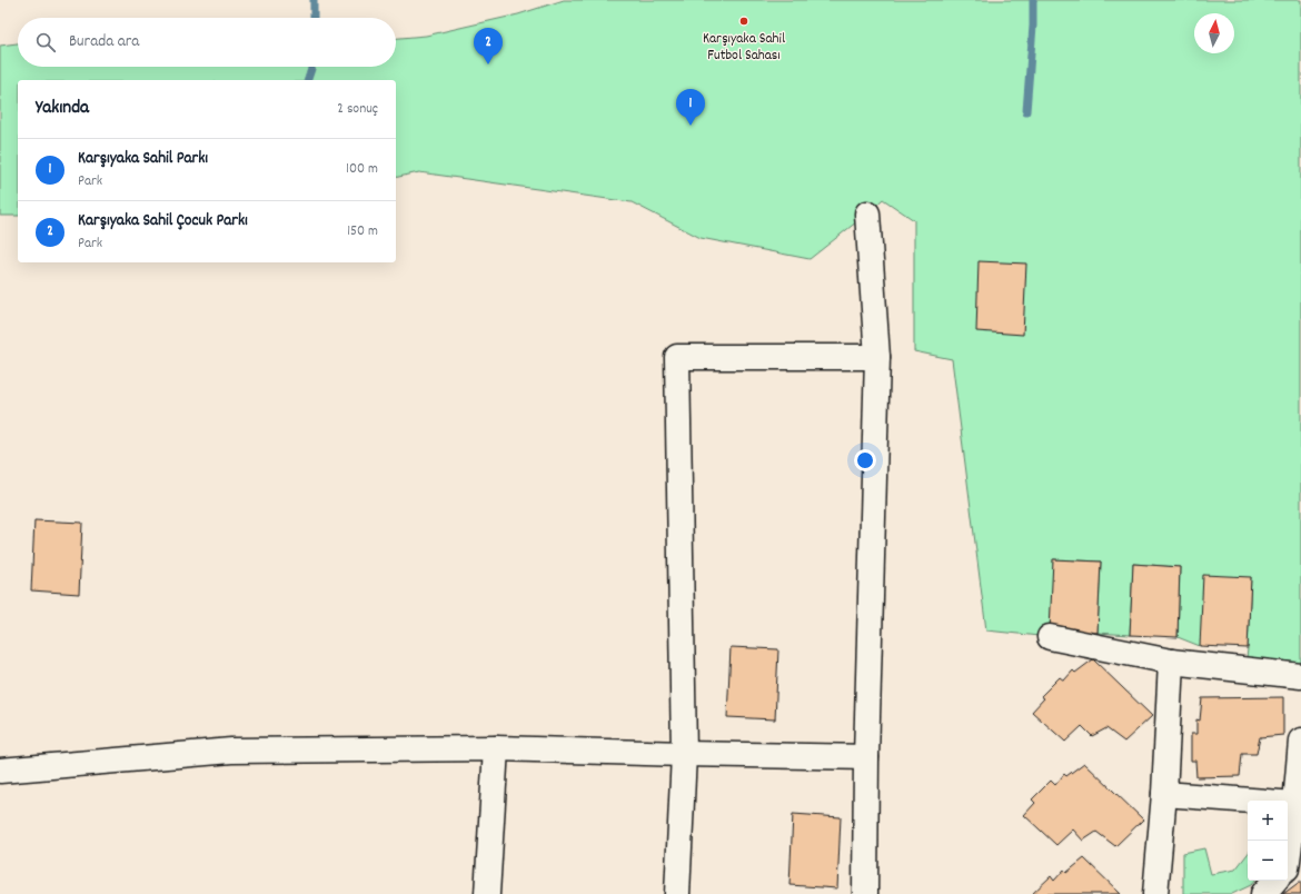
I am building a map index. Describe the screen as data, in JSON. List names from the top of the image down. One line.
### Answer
{"places":["Karşıyaka Sahil Futbol Sahası"],"north":"top","page":{"search":"Burada ara","pins":["2","1"],"heading":["Yakında","2 sonuç"],"list":[{"mark":"1","name":"Karşıyaka Sahil Parkı","note":"Park","value":"100 m"},{"mark":"2","name":"Karşıyaka Sahil Çocuk Parkı","note":"Park","value":"150 m"}],"map_buttons":["+","−"]}}
